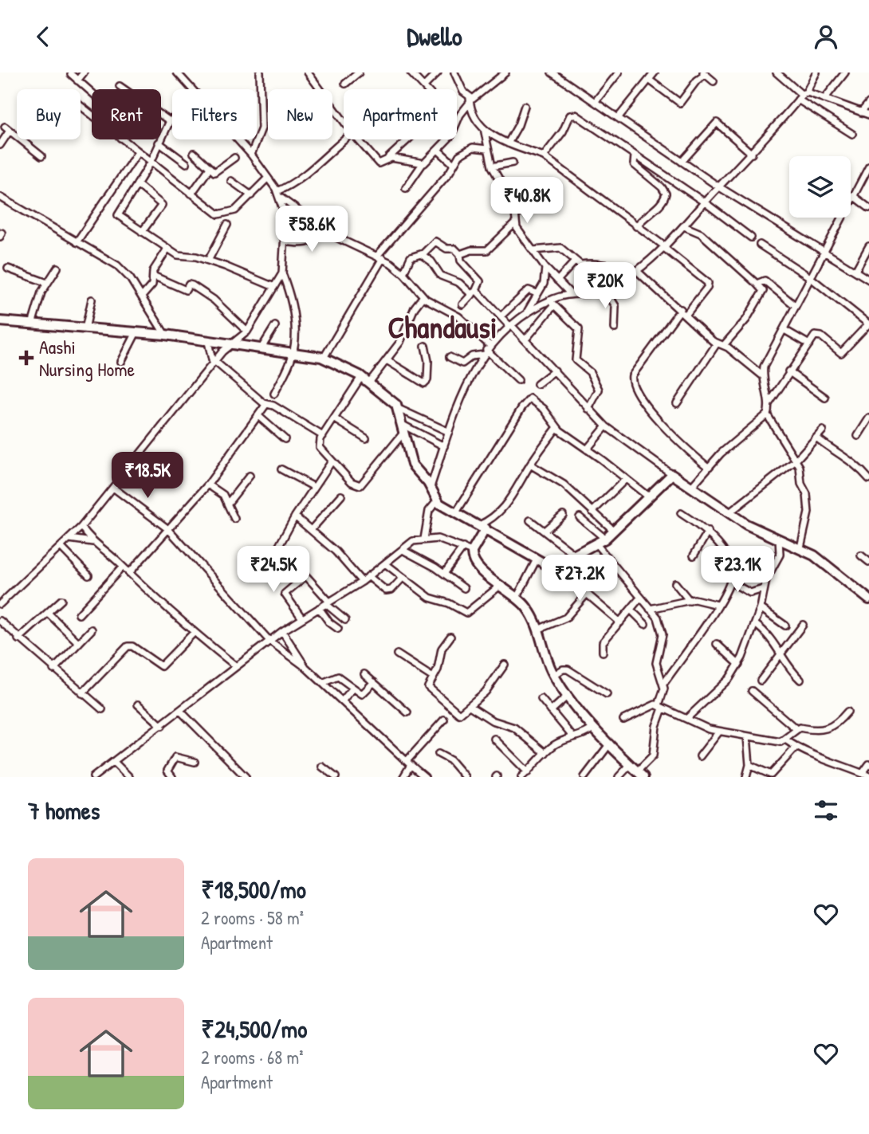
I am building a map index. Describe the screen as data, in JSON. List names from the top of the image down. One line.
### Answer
{"districts":["Chandausi"],"places":{"health":["Aashi Nursing Home"]},"page":{"header":"Dwello","chip":["Buy","Rent","Filters","New","Apartment"],"price":["₹40.8K","₹58.6K","₹20K","₹18.5K","₹24.5K","₹23.1K","₹27.2K"],"heading":"7 homes","list":[{"name":"₹18,500/mo","note":"2 rooms · 58 m² · Apartment"},{"name":"₹24,500/mo","note":"2 rooms · 68 m² · Apartment"}]}}
